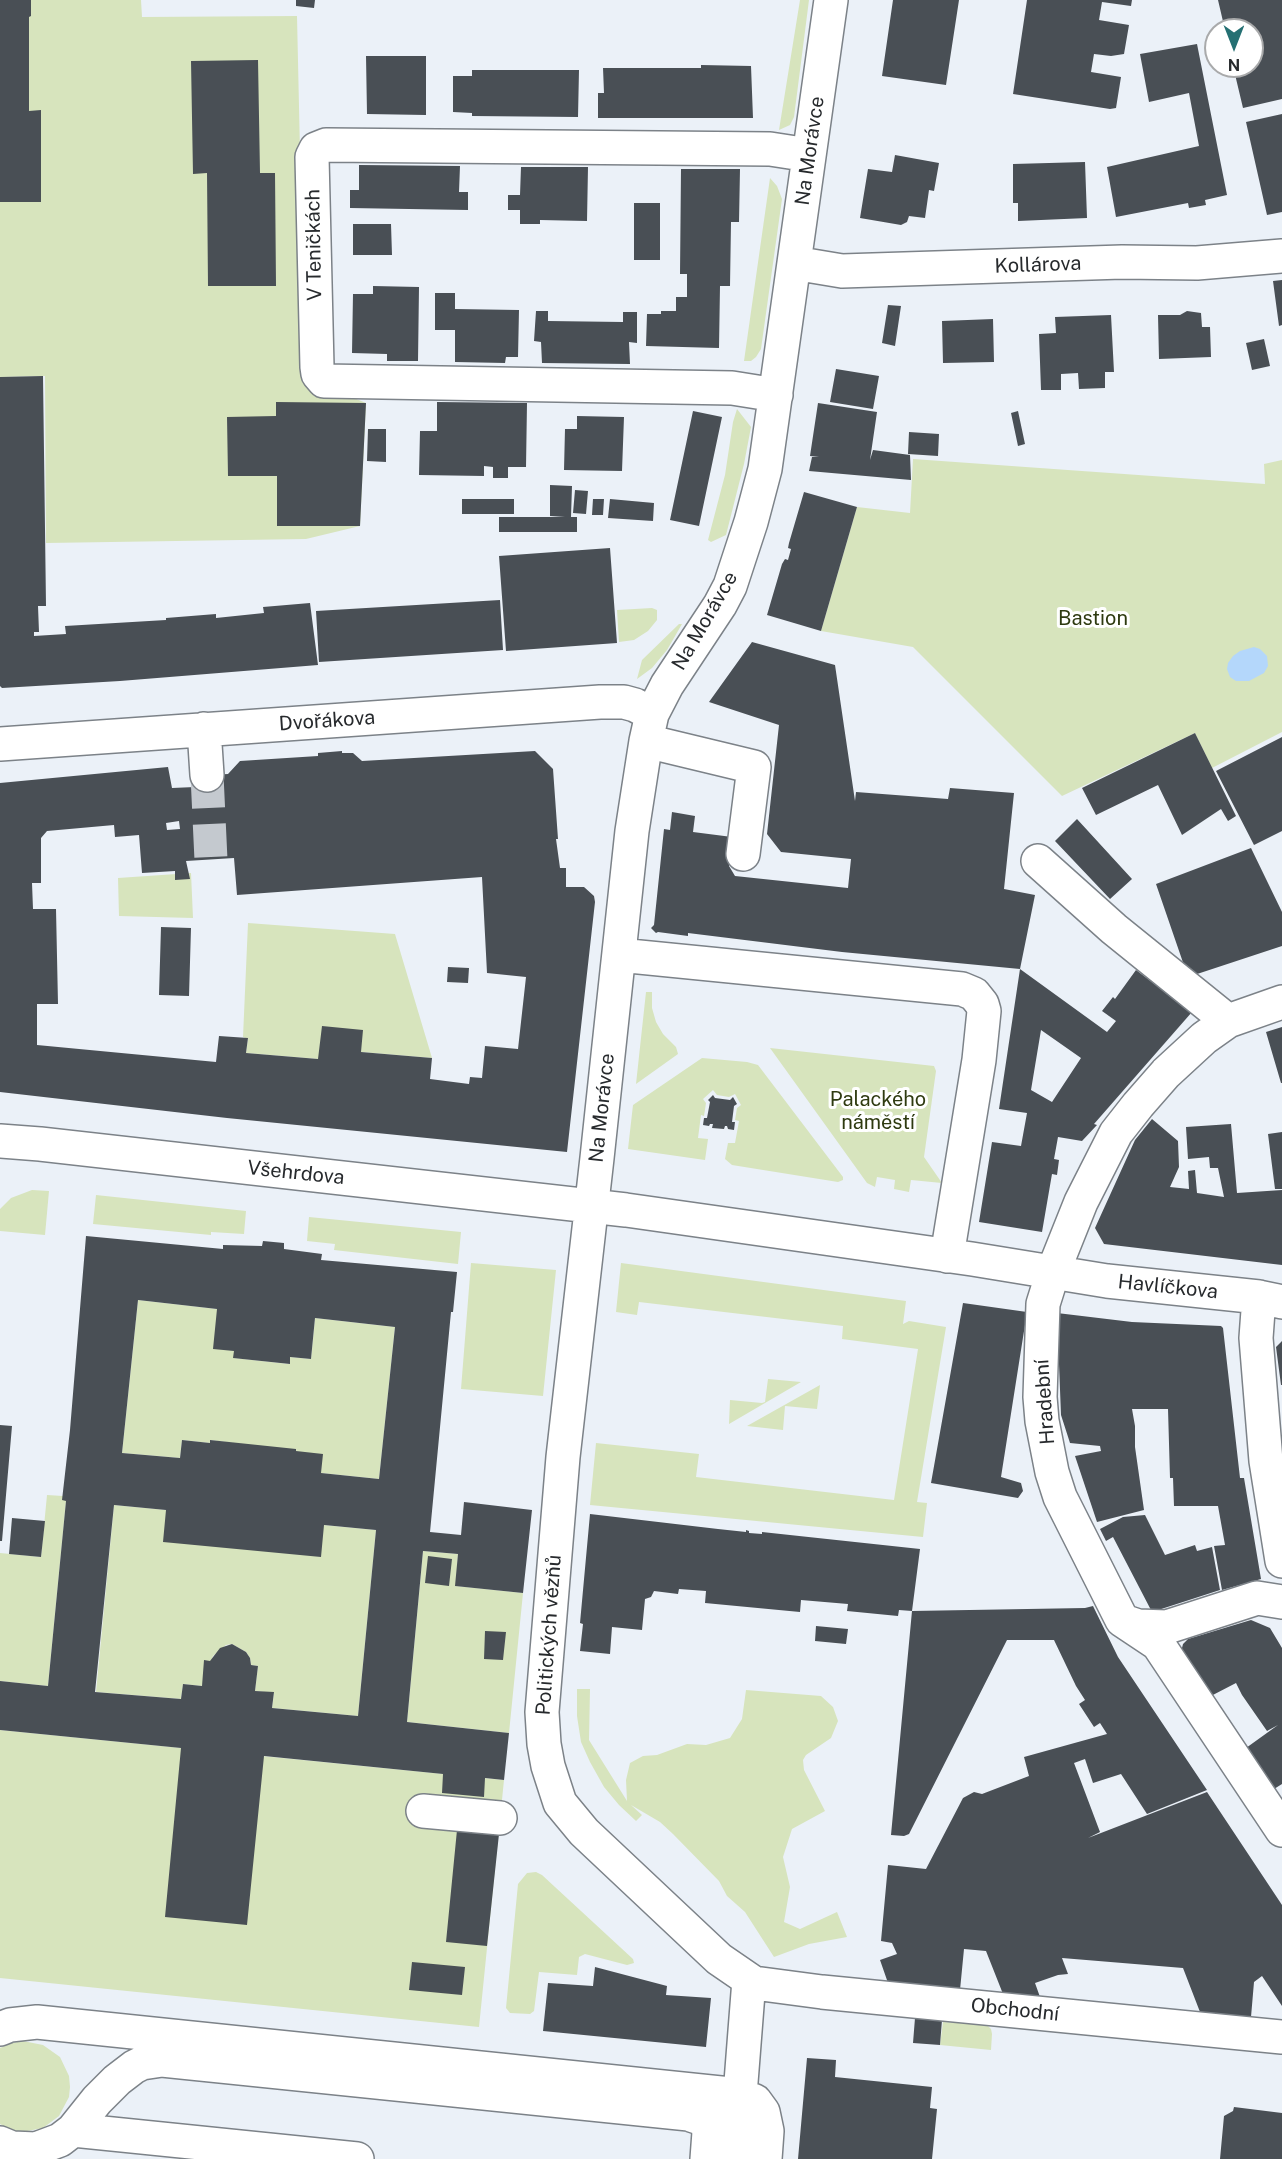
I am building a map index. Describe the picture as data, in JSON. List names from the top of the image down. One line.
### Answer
{"streets":{"street":["Na Morávce","V Teničkách","Kollárova","Dvořákova","Všehrdova","Havlíčkova","Hradební","Politických vězňů","Obchodní"]},"crossings":[["Na Morávce","V Teničkách"],["Na Morávce","Kollárova"],["Na Morávce","Dvořákova"],["Na Morávce","Všehrdova"],["Na Morávce","Politických vězňů"],["Všehrdova","Politických vězňů"],["Havlíčkova","Hradební"],["Politických vězňů","Obchodní"]],"parks":["Bastion","Palackého náměstí"],"north":"bottom"}
